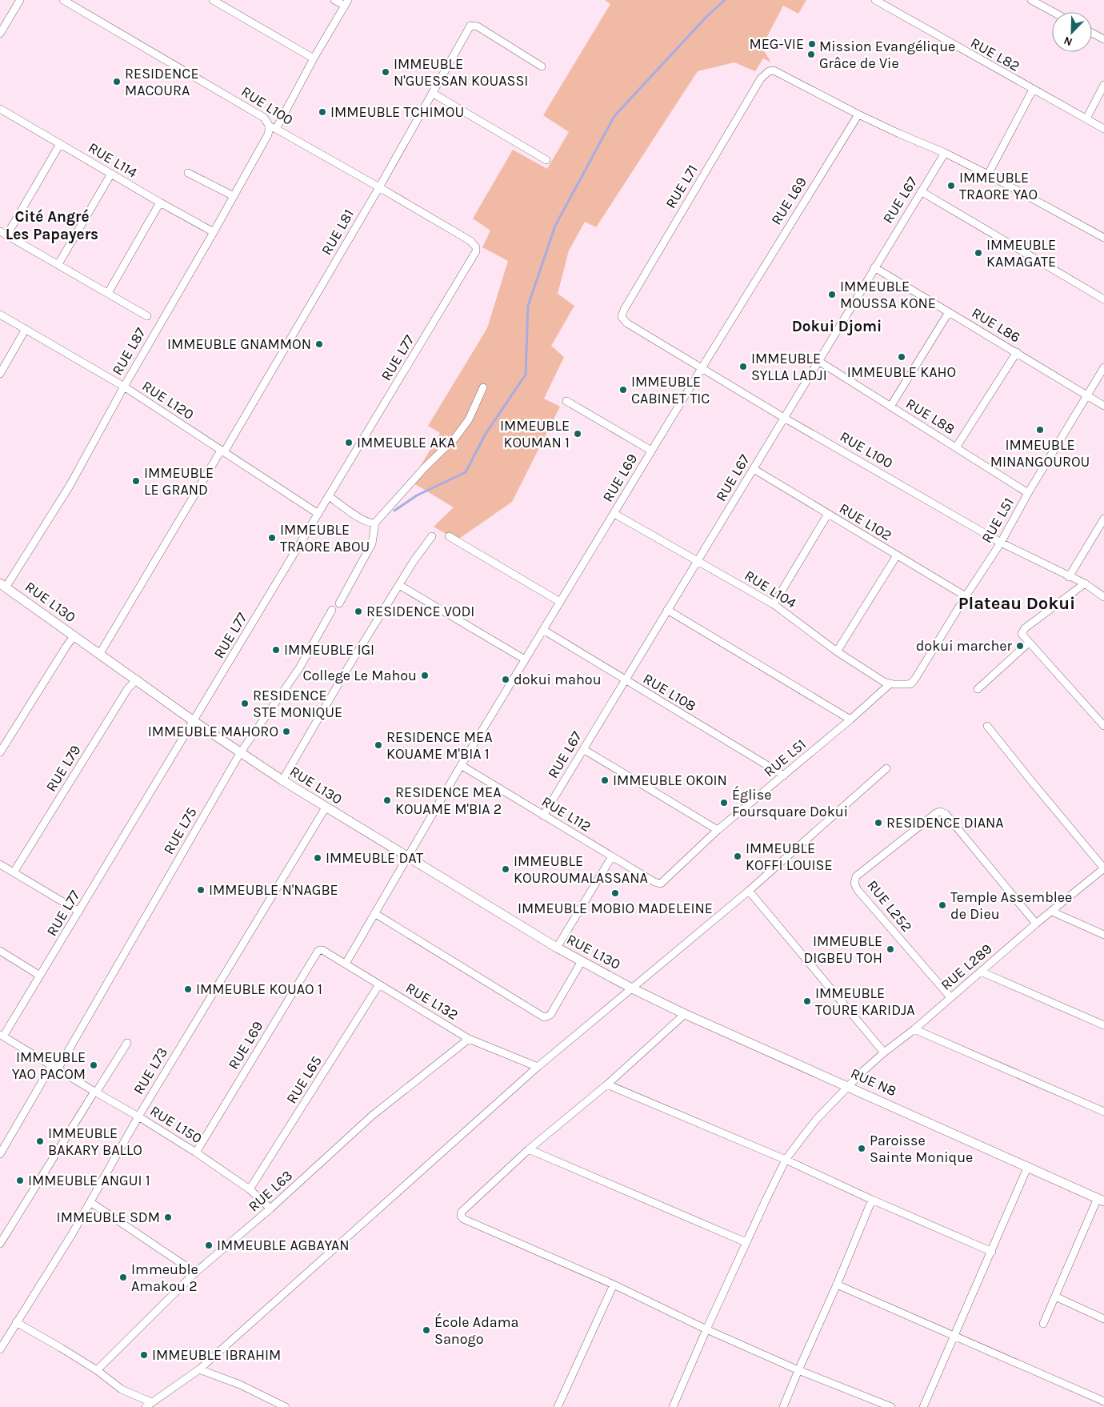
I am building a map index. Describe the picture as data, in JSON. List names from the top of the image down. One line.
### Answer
{"streets":{"street":["RUE L82","RUE L100","RUE L114","RUE L71","RUE L67","RUE L69","RUE L81","RUE L86","RUE L87","RUE L77","RUE L120","RUE L88","RUE L51","RUE L102","RUE L104","RUE L130","RUE L108","RUE L79","RUE L112","RUE L75","RUE L252","RUE L289","RUE L132","RUE L73","RUE L65","RUE N8","RUE L150","RUE L63"]},"crossings":[["RUE L100","RUE L71"],["RUE L100","RUE L67"],["RUE L100","RUE L69"],["RUE L100","RUE L81"],["RUE L100","RUE L87"],["RUE L100","RUE L77"],["RUE L100","RUE L51"],["RUE L114","RUE L87"],["RUE L71","RUE L69"],["RUE L67","RUE L86"],["RUE L67","RUE L88"],["RUE L67","RUE L102"],["RUE L67","RUE L104"],["RUE L67","RUE L108"],["RUE L67","RUE L112"],["RUE L69","RUE L104"],["RUE L69","RUE L130"],["RUE L69","RUE L108"],["RUE L69","RUE L112"],["RUE L69","RUE L132"],["RUE L69","RUE L150"],["RUE L81","RUE L120"],["RUE L81","RUE L130"],["RUE L86","RUE L51"],["RUE L87","RUE L120"],["RUE L87","RUE L130"],["RUE L77","RUE L120"],["RUE L77","RUE L130"],["RUE L77","RUE L150"],["RUE L88","RUE L51"],["RUE L51","RUE L102"],["RUE L51","RUE L104"],["RUE L51","RUE L108"],["RUE L51","RUE L112"],["RUE L130","RUE L79"],["RUE L130","RUE L75"],["RUE L130","RUE L73"],["RUE L130","RUE N8"],["RUE L75","RUE L150"],["RUE L252","RUE L289"],["RUE L289","RUE N8"],["RUE L132","RUE L65"],["RUE L132","RUE L63"],["RUE L73","RUE L150"],["RUE L65","RUE L150"],["RUE L150","RUE L63"]],"districts":["Cité Angré Les Papayers","Dokui Djomi","Plateau Dokui"],"places":["MEG-VIE","Mission Evangélique Grâce de Vie","IMMEUBLE N'GUESSAN KOUASSI","RESIDENCE MACOURA","IMMEUBLE TCHIMOU","IMMEUBLE TRAORE YAO","IMMEUBLE KAMAGATE","IMMEUBLE MOUSSA KONE","IMMEUBLE GNAMMON","IMMEUBLE KAHO","IMMEUBLE SYLLA LADJI","IMMEUBLE CABINET TIC","IMMEUBLE MINANGOUROU","IMMEUBLE KOUMAN 1","IMMEUBLE AKA","IMMEUBLE LE GRAND","IMMEUBLE TRAORE ABOU","RESIDENCE VODI","dokui marcher","IMMEUBLE IGI","College Le Mahou","dokui mahou","RESIDENCE STE MONIQUE","IMMEUBLE MAHORO","RESIDENCE MEA KOUAME M'BIA 1","IMMEUBLE OKOIN","RESIDENCE MEA KOUAME M'BIA 2","Église Foursquare Dokui","RESIDENCE DIANA","IMMEUBLE KOFFI LOUISE","IMMEUBLE DAT","IMMEUBLE KOUROUMALASSANA","IMMEUBLE N'NAGBE","IMMEUBLE MOBIO MADELEINE","Temple Assemblee de Dieu","IMMEUBLE DIGBEU TOH","IMMEUBLE KOUAO 1","IMMEUBLE TOURE KARIDJA","IMMEUBLE YAO PACOM","IMMEUBLE BAKARY BALLO","Paroisse Sainte Monique","IMMEUBLE ANGUI 1","IMMEUBLE SDM","IMMEUBLE AGBAYAN","Immeuble Amakou 2","École Adama Sanogo","IMMEUBLE IBRAHIM"],"north":"bottom left"}
